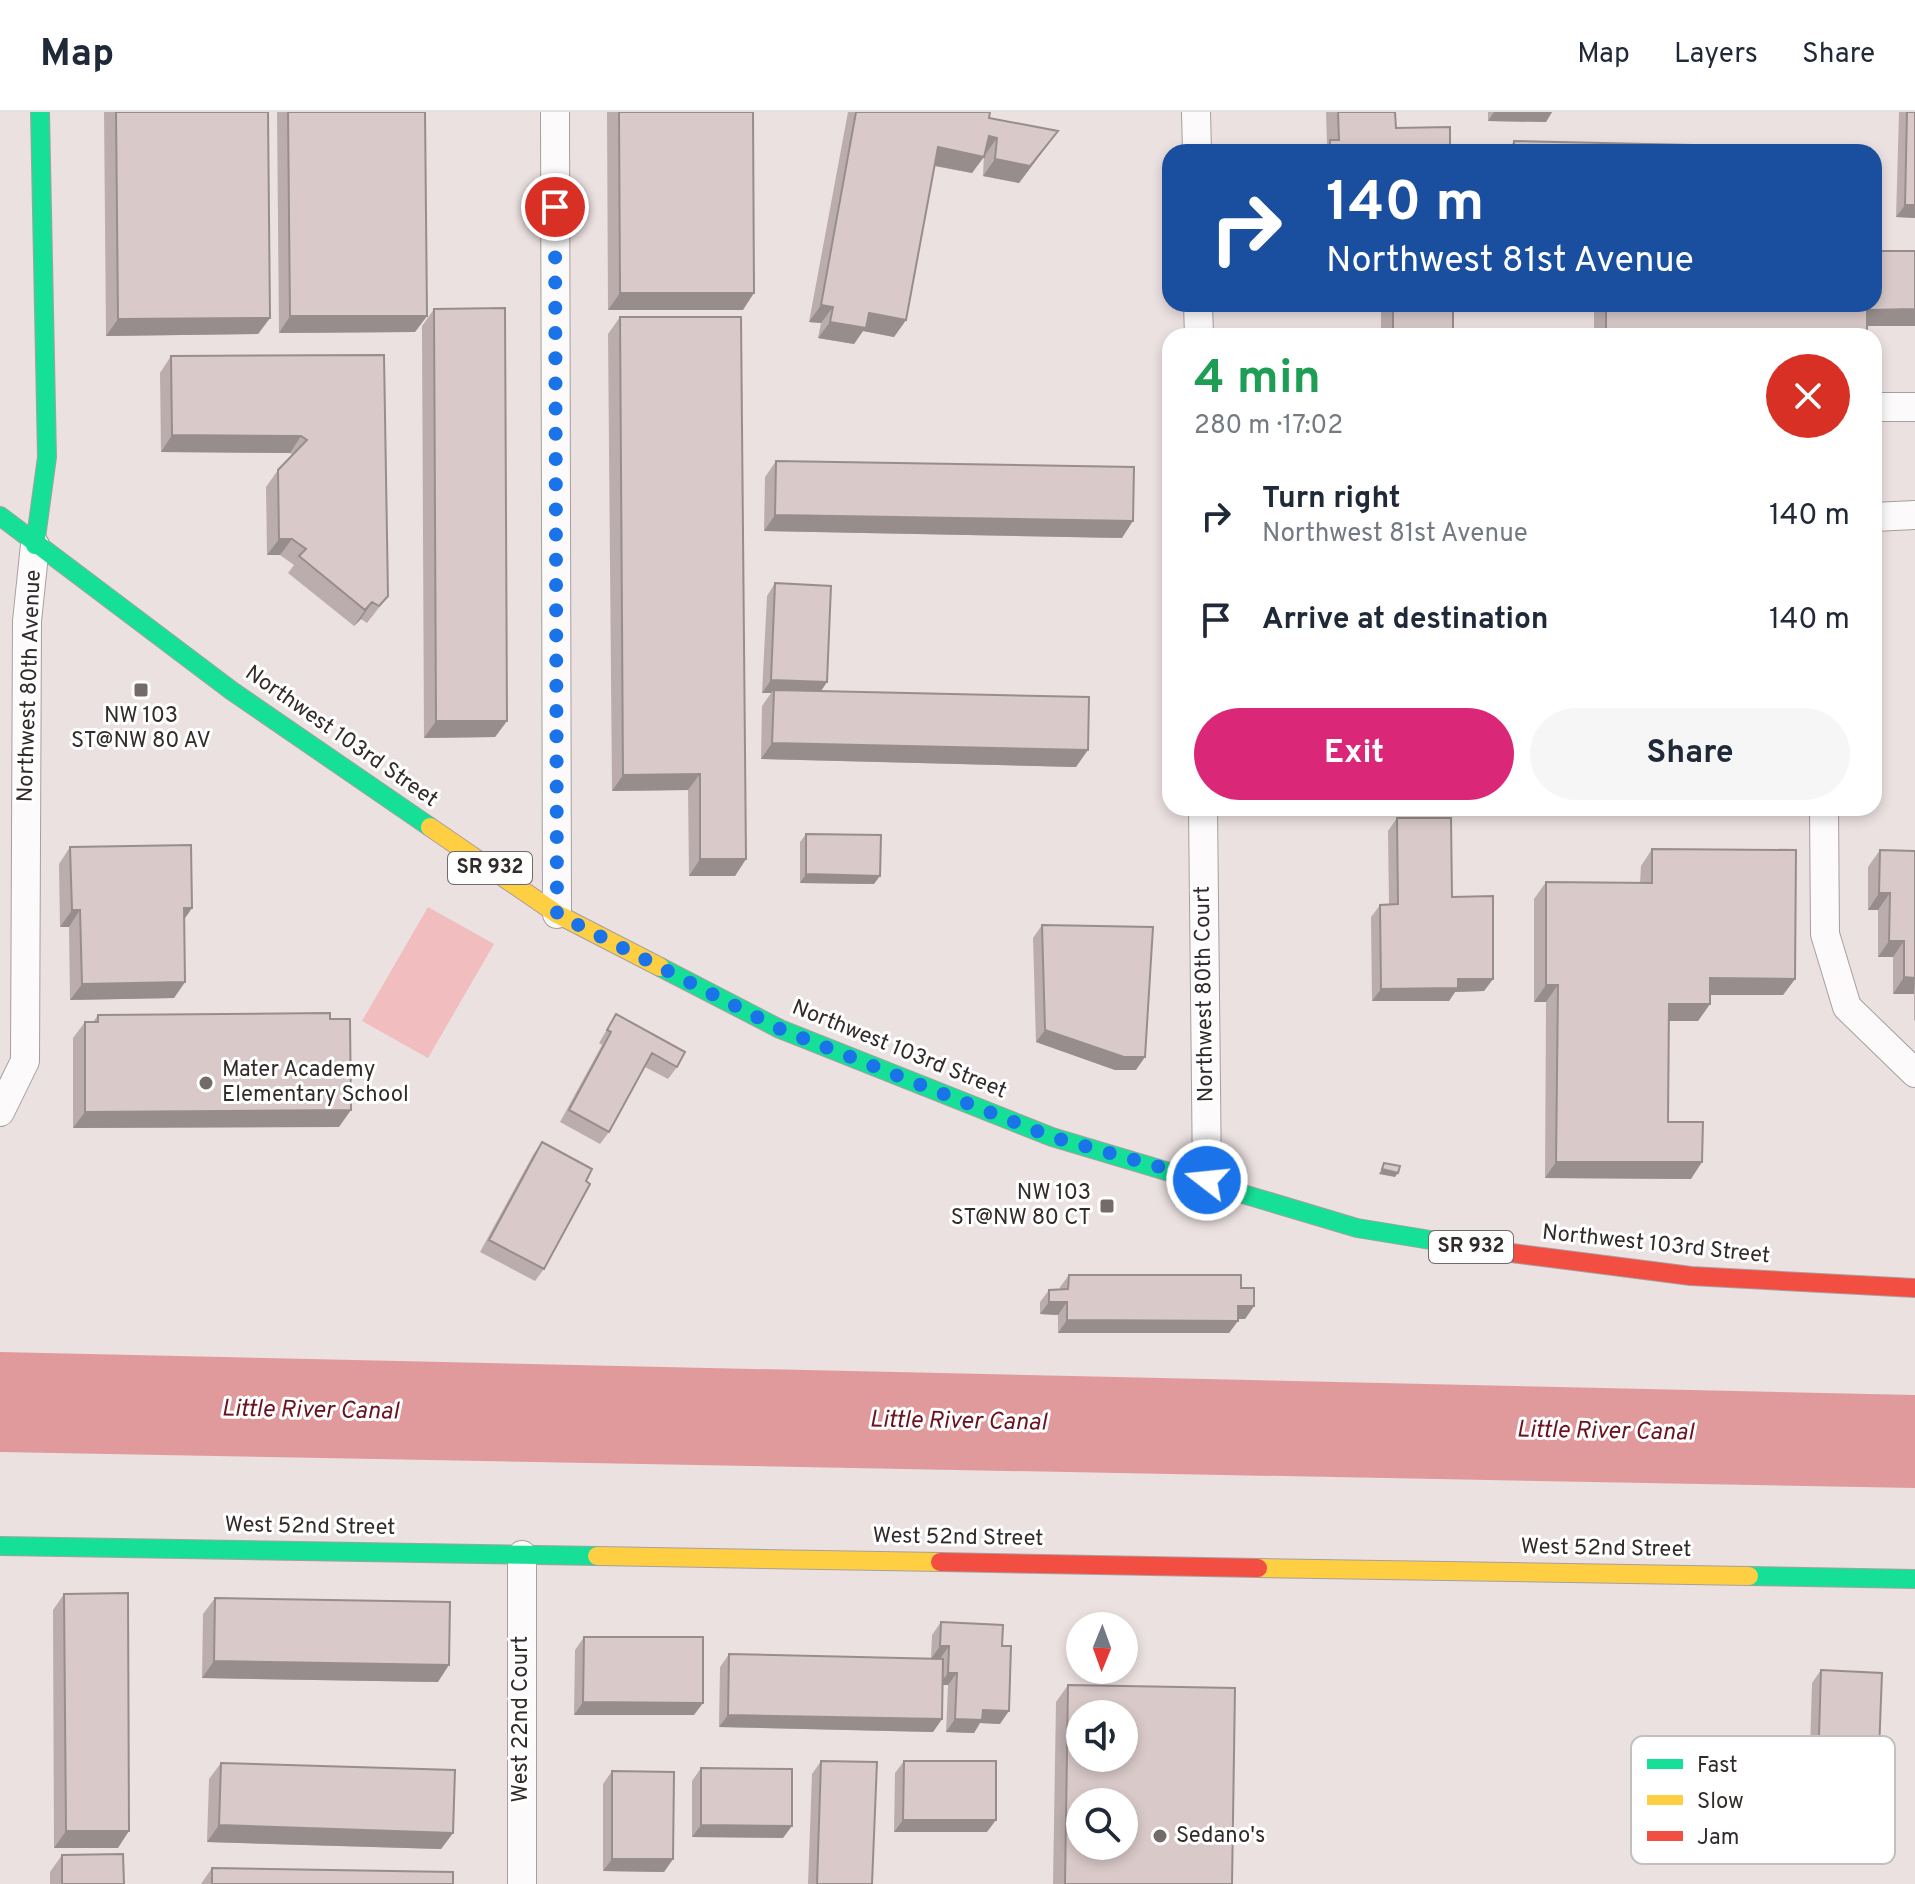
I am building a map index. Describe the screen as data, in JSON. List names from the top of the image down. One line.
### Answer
{"streets":{"street":["Northwest 80th Avenue","Northwest 103rd Street","SR 932","Northwest 80th Court","West 52nd Street","West 22nd Court"]},"crossings":[["Northwest 80th Avenue","Northwest 103rd Street"],["Northwest 103rd Street","Northwest 80th Court"],["West 52nd Street","West 22nd Court"]],"water":["Little River Canal"],"places":{"transit":["NW 103 ST@NW 80 AV","NW 103 ST@NW 80 CT"],"other":["Mater Academy Elementary School","Sedano's"]},"legend":["Fast","Slow","Jam"],"north":"bottom","page":{"header":"Map","nav":["Map","Layers","Share"],"turn":["140 m","Northwest 81st Avenue"],"heading":["4 min","280 m · 17:02"],"list":[{"name":"Turn right","note":"Northwest 81st Avenue","value":"140 m"},{"name":"Arrive at destination","value":"140 m"}],"buttons":["Exit","Share"]}}
